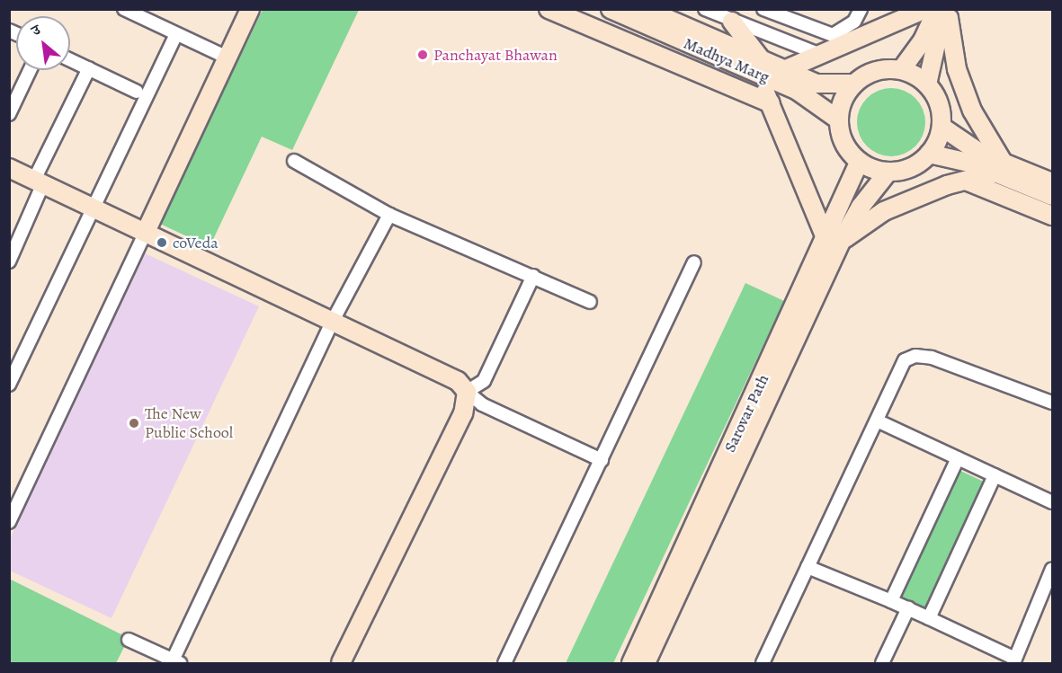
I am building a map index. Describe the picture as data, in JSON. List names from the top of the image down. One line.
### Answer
{"streets":{"main road":["Madhya Marg","Sarovar Path"]},"crossings":[["Madhya Marg","Sarovar Path"]],"places":["Panchayat Bhawan","coVeda","The New Public School"],"north":"top left"}
